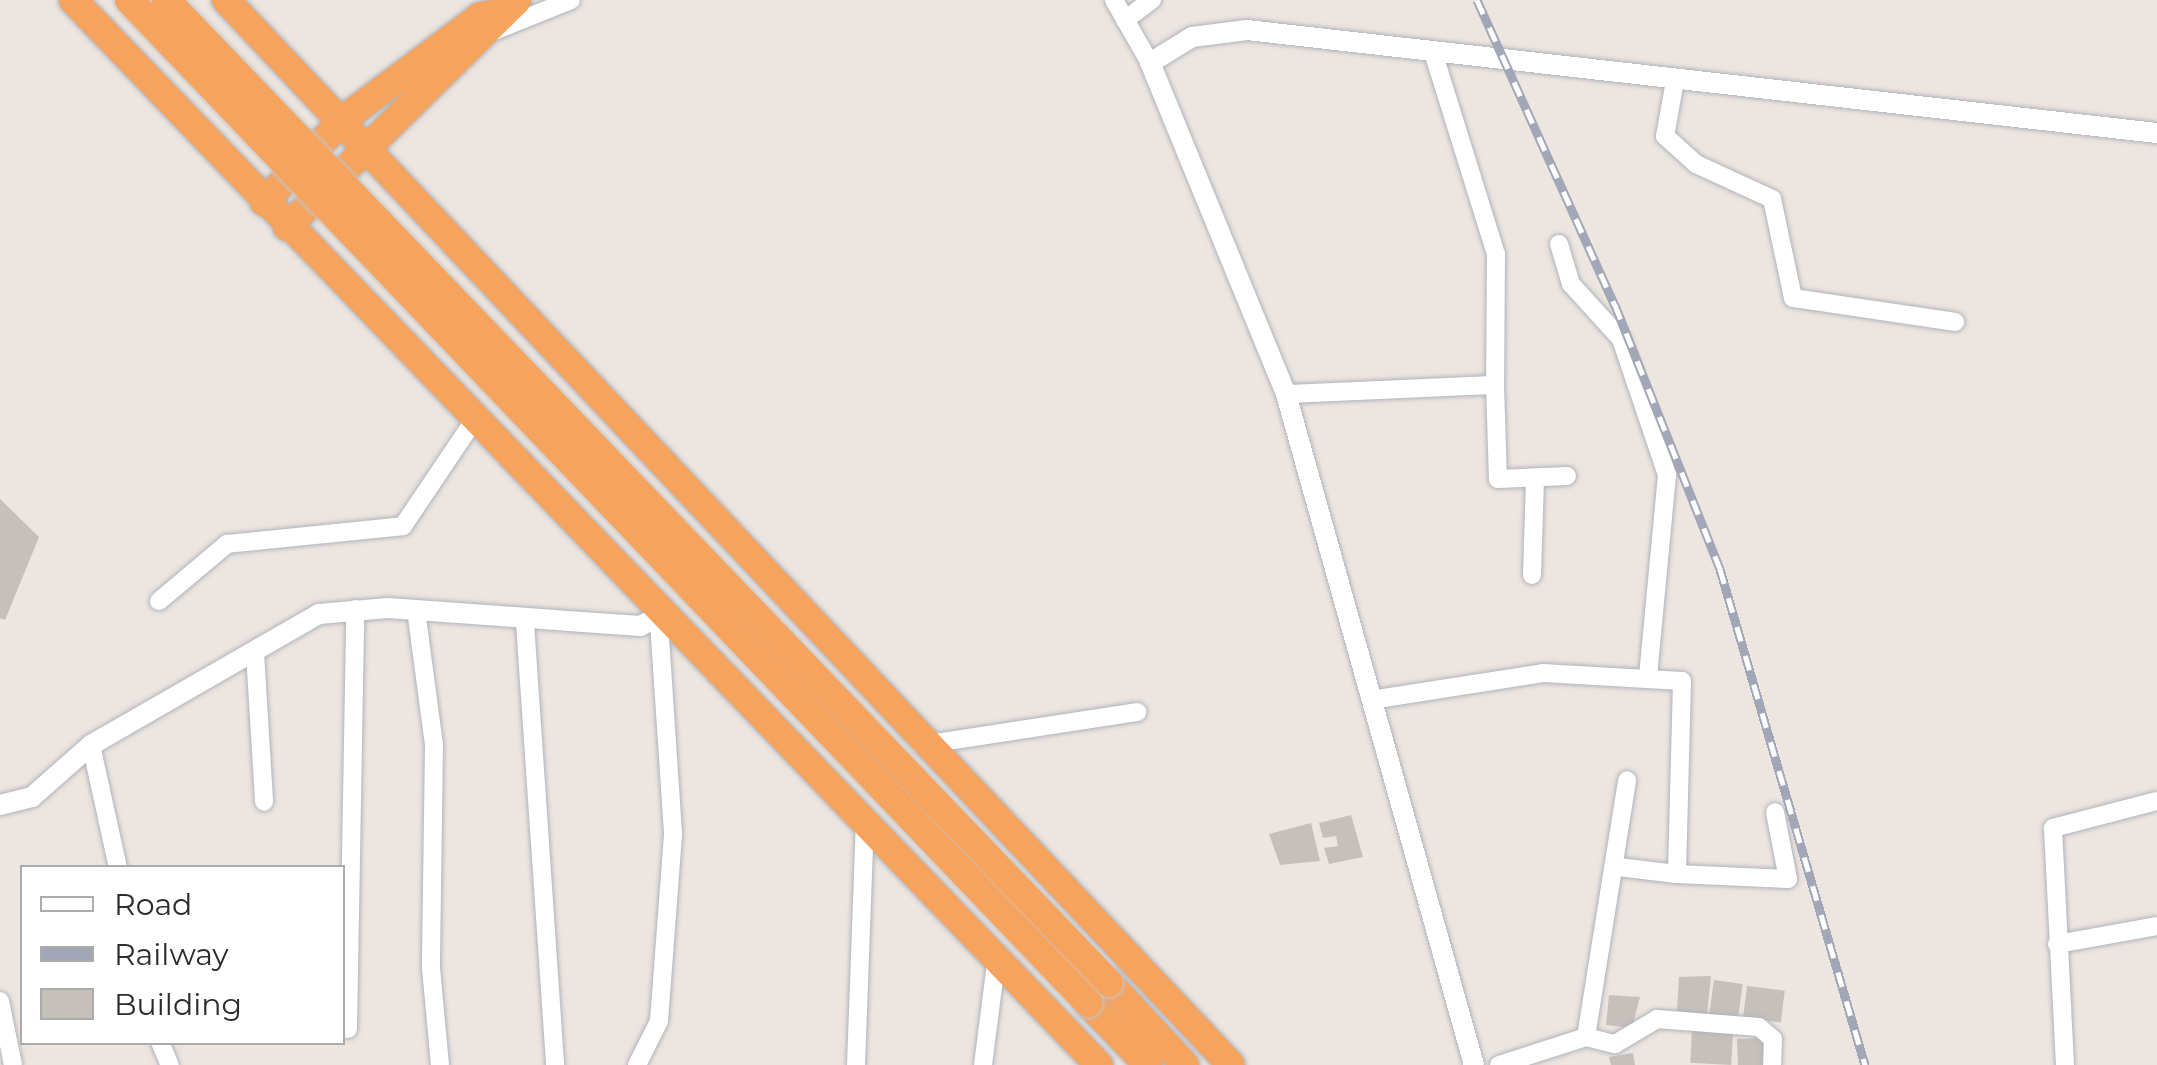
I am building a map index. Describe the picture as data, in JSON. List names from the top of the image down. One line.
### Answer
{"legend":["Road","Railway","Building"]}
